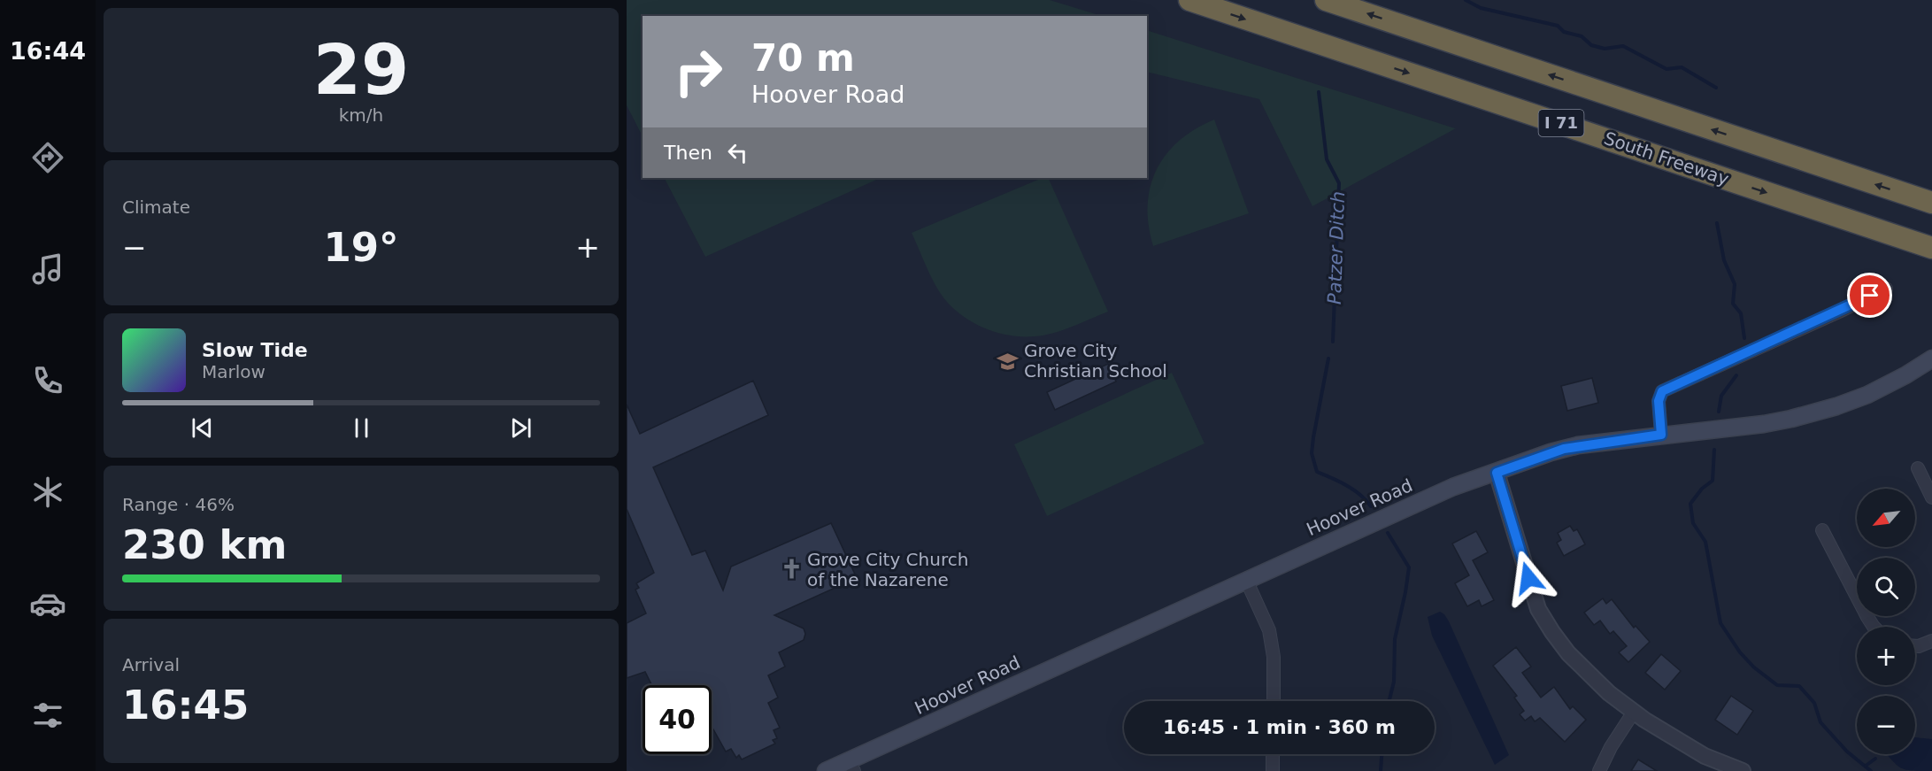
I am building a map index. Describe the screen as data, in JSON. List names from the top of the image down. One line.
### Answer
{"streets":{"highway":["I 71","South Freeway"],"main road":["Hoover Road"]},"water":["Patzer Ditch"],"places":{"school or university":["Grove City Christian School"],"church":["Grove City Church of the Nazarene"]},"north":"bottom left","page":{"tabs":"16:44","tile":[["29","km/h"],"Climate",["Range · 46%","230 km"],["Arrival","16:45"]],"turn":["70 m","Hoover Road"],"then":"Then","heat":["−","19°","+"],"song":["Slow Tide","Marlow"],"map_buttons":["+","−"],"limit":"40","trip":"16:45 · 1 min · 360 m"}}
